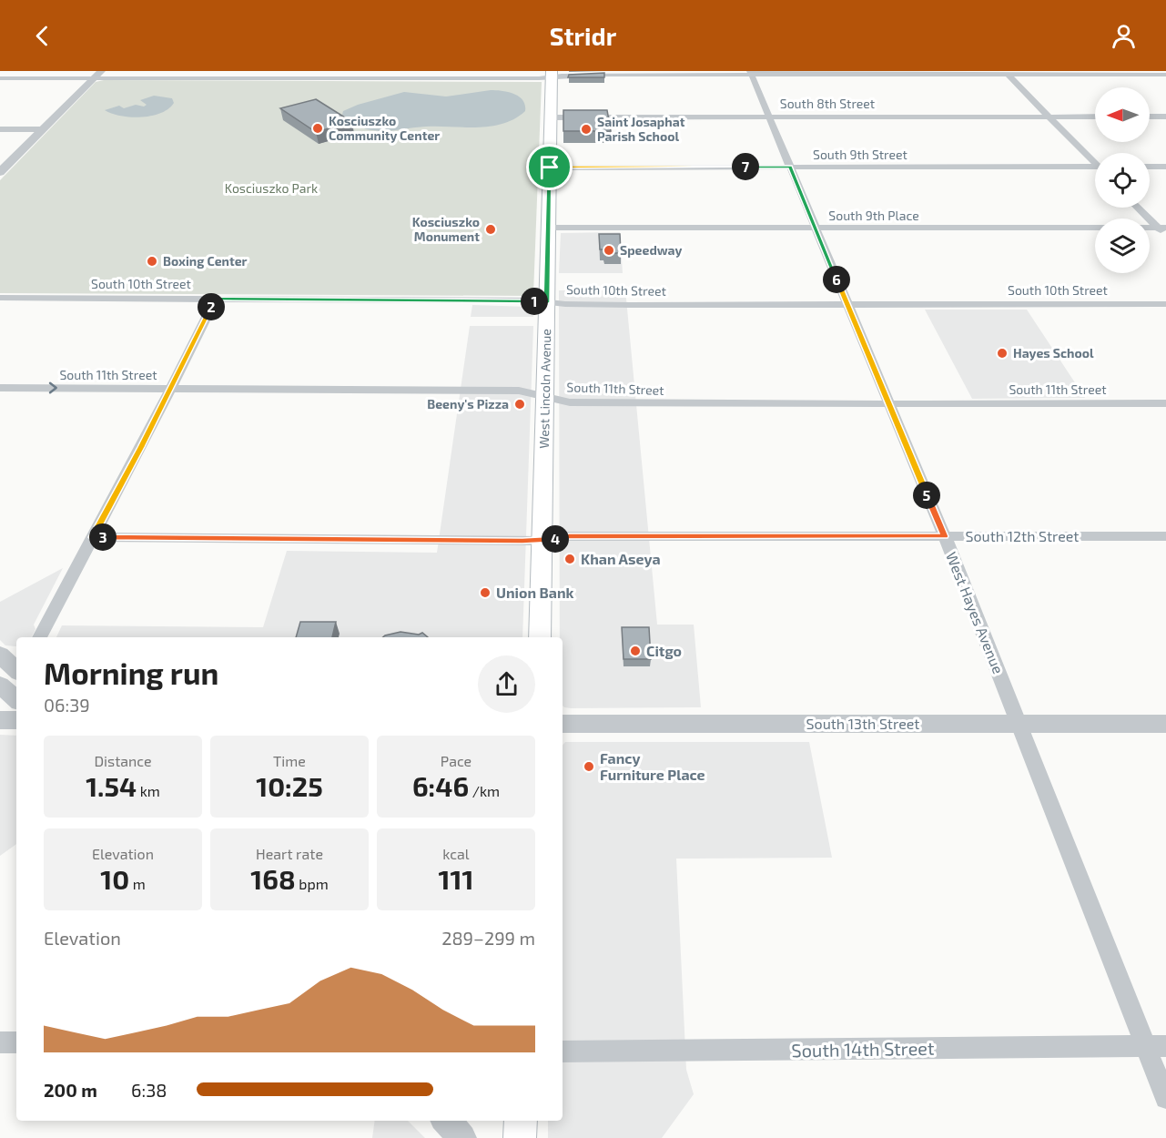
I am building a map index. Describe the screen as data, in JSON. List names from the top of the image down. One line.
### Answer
{"streets":{"main road":["West Lincoln Avenue"],"street":["South 8th Street","South 9th Street","South 9th Place","South 10th Street","South 11th Street","South 12th Street","West Hayes Avenue","South 13th Street","South 14th Street"]},"crossings":[["South 8th Street","West Lincoln Avenue"],["South 8th Street","West Hayes Avenue"],["South 9th Street","West Lincoln Avenue"],["South 9th Street","West Hayes Avenue"],["South 9th Place","West Lincoln Avenue"],["South 9th Place","West Hayes Avenue"],["South 10th Street","West Lincoln Avenue"],["South 10th Street","West Hayes Avenue"],["South 11th Street","West Lincoln Avenue"],["South 11th Street","West Hayes Avenue"],["West Lincoln Avenue","South 12th Street"],["South 12th Street","West Hayes Avenue"],["West Hayes Avenue","South 13th Street"],["West Hayes Avenue","South 14th Street"]],"parks":["Kosciuszko Park"],"places":["Kosciuszko Community Center","Saint Josaphat Parish School","Kosciuszko Monument","Speedway","Boxing Center","Hayes School","Beeny's Pizza","Khan Aseya","Union Bank","Citgo","Fancy Furniture Place"],"north":"left","page":{"header":"Stridr","pins":["7","6","1","2","5","3","4"],"heading":["Morning run","06:39"],"stats":[["Distance","1.54 km"],["Time","10:25"],["Pace","6:46 /km"],["Elevation","10 m"],["Heart rate","168 bpm"],["kcal","111"]],"chart":["Elevation","289–299 m"],"list":[{"name":"200 m","note":"6:38"}]}}
